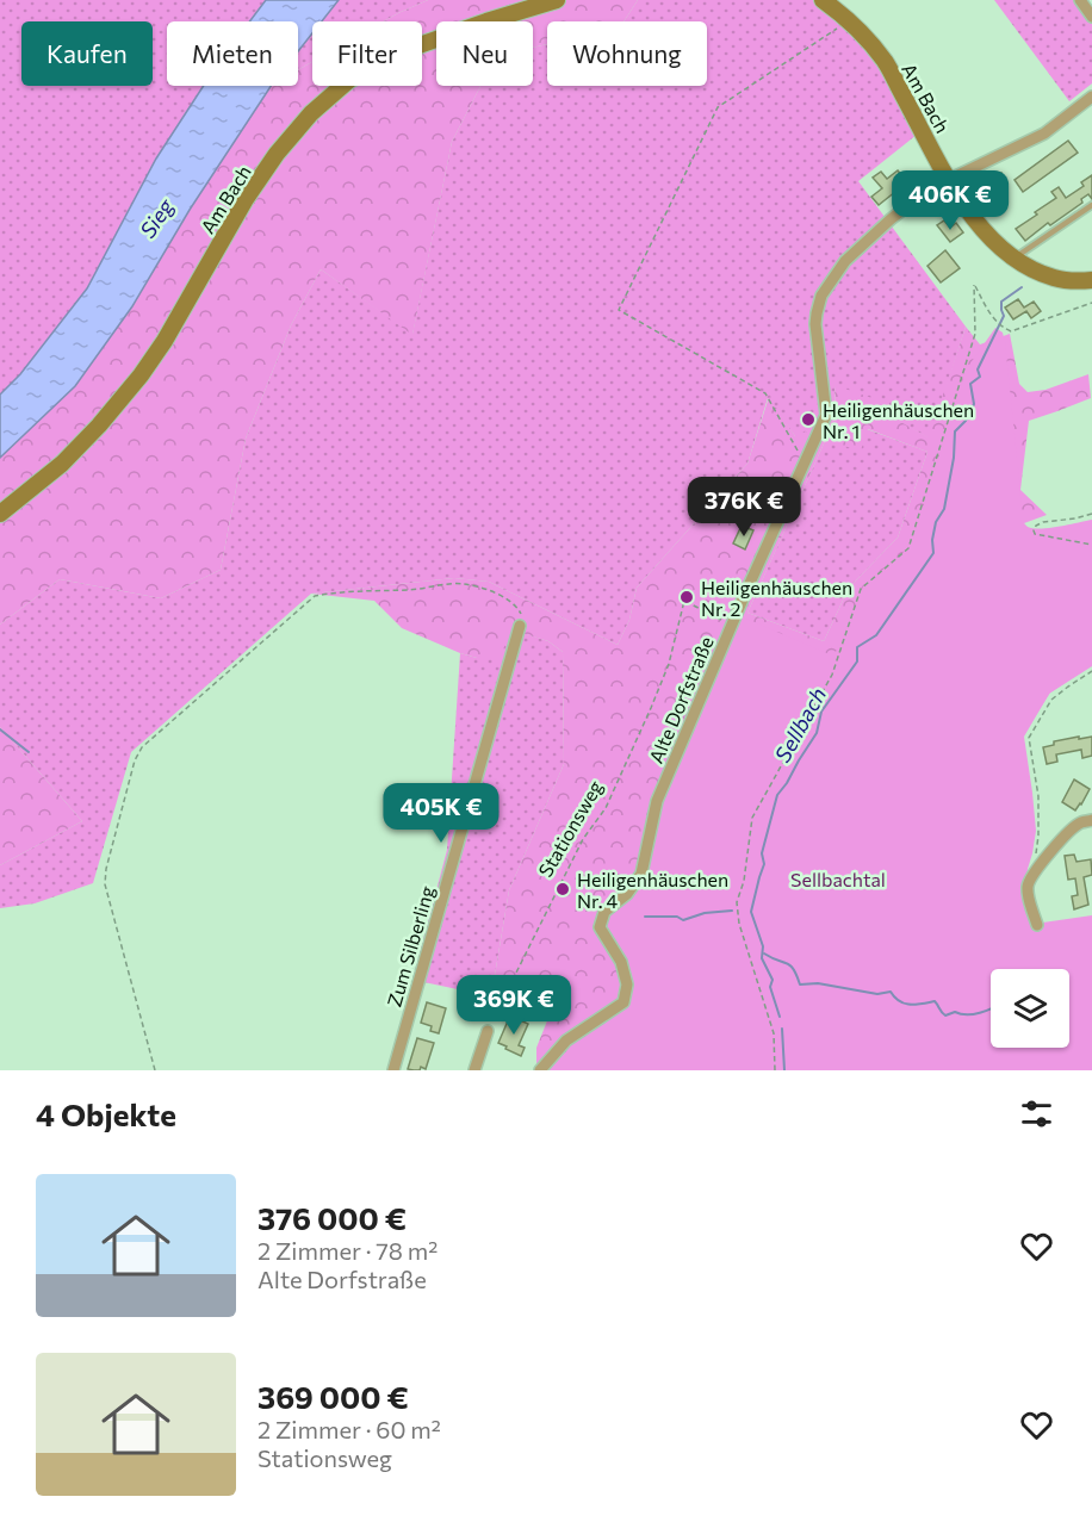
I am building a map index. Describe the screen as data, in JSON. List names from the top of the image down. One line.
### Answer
{"streets":{"street":["Am Bach","Alte Dorfstraße","Zum Silberling"],"path":["Stationsweg"]},"crossings":[["Am Bach","Alte Dorfstraße"],["Alte Dorfstraße","Stationsweg"]],"water":["Sieg","Sellbach"],"parks":["Sellbachtal"],"places":["Heiligenhäuschen Nr. 1","Heiligenhäuschen Nr. 2","Heiligenhäuschen Nr. 4"],"page":{"chip":["Kaufen","Mieten","Filter","Neu","Wohnung"],"price":["406K €","376K €","405K €","369K €"],"heading":"4 Objekte","list":[{"name":"376 000 €","note":"2 Zimmer · 78 m² · Alte Dorfstraße"},{"name":"369 000 €","note":"2 Zimmer · 60 m² · Stationsweg"}]}}
